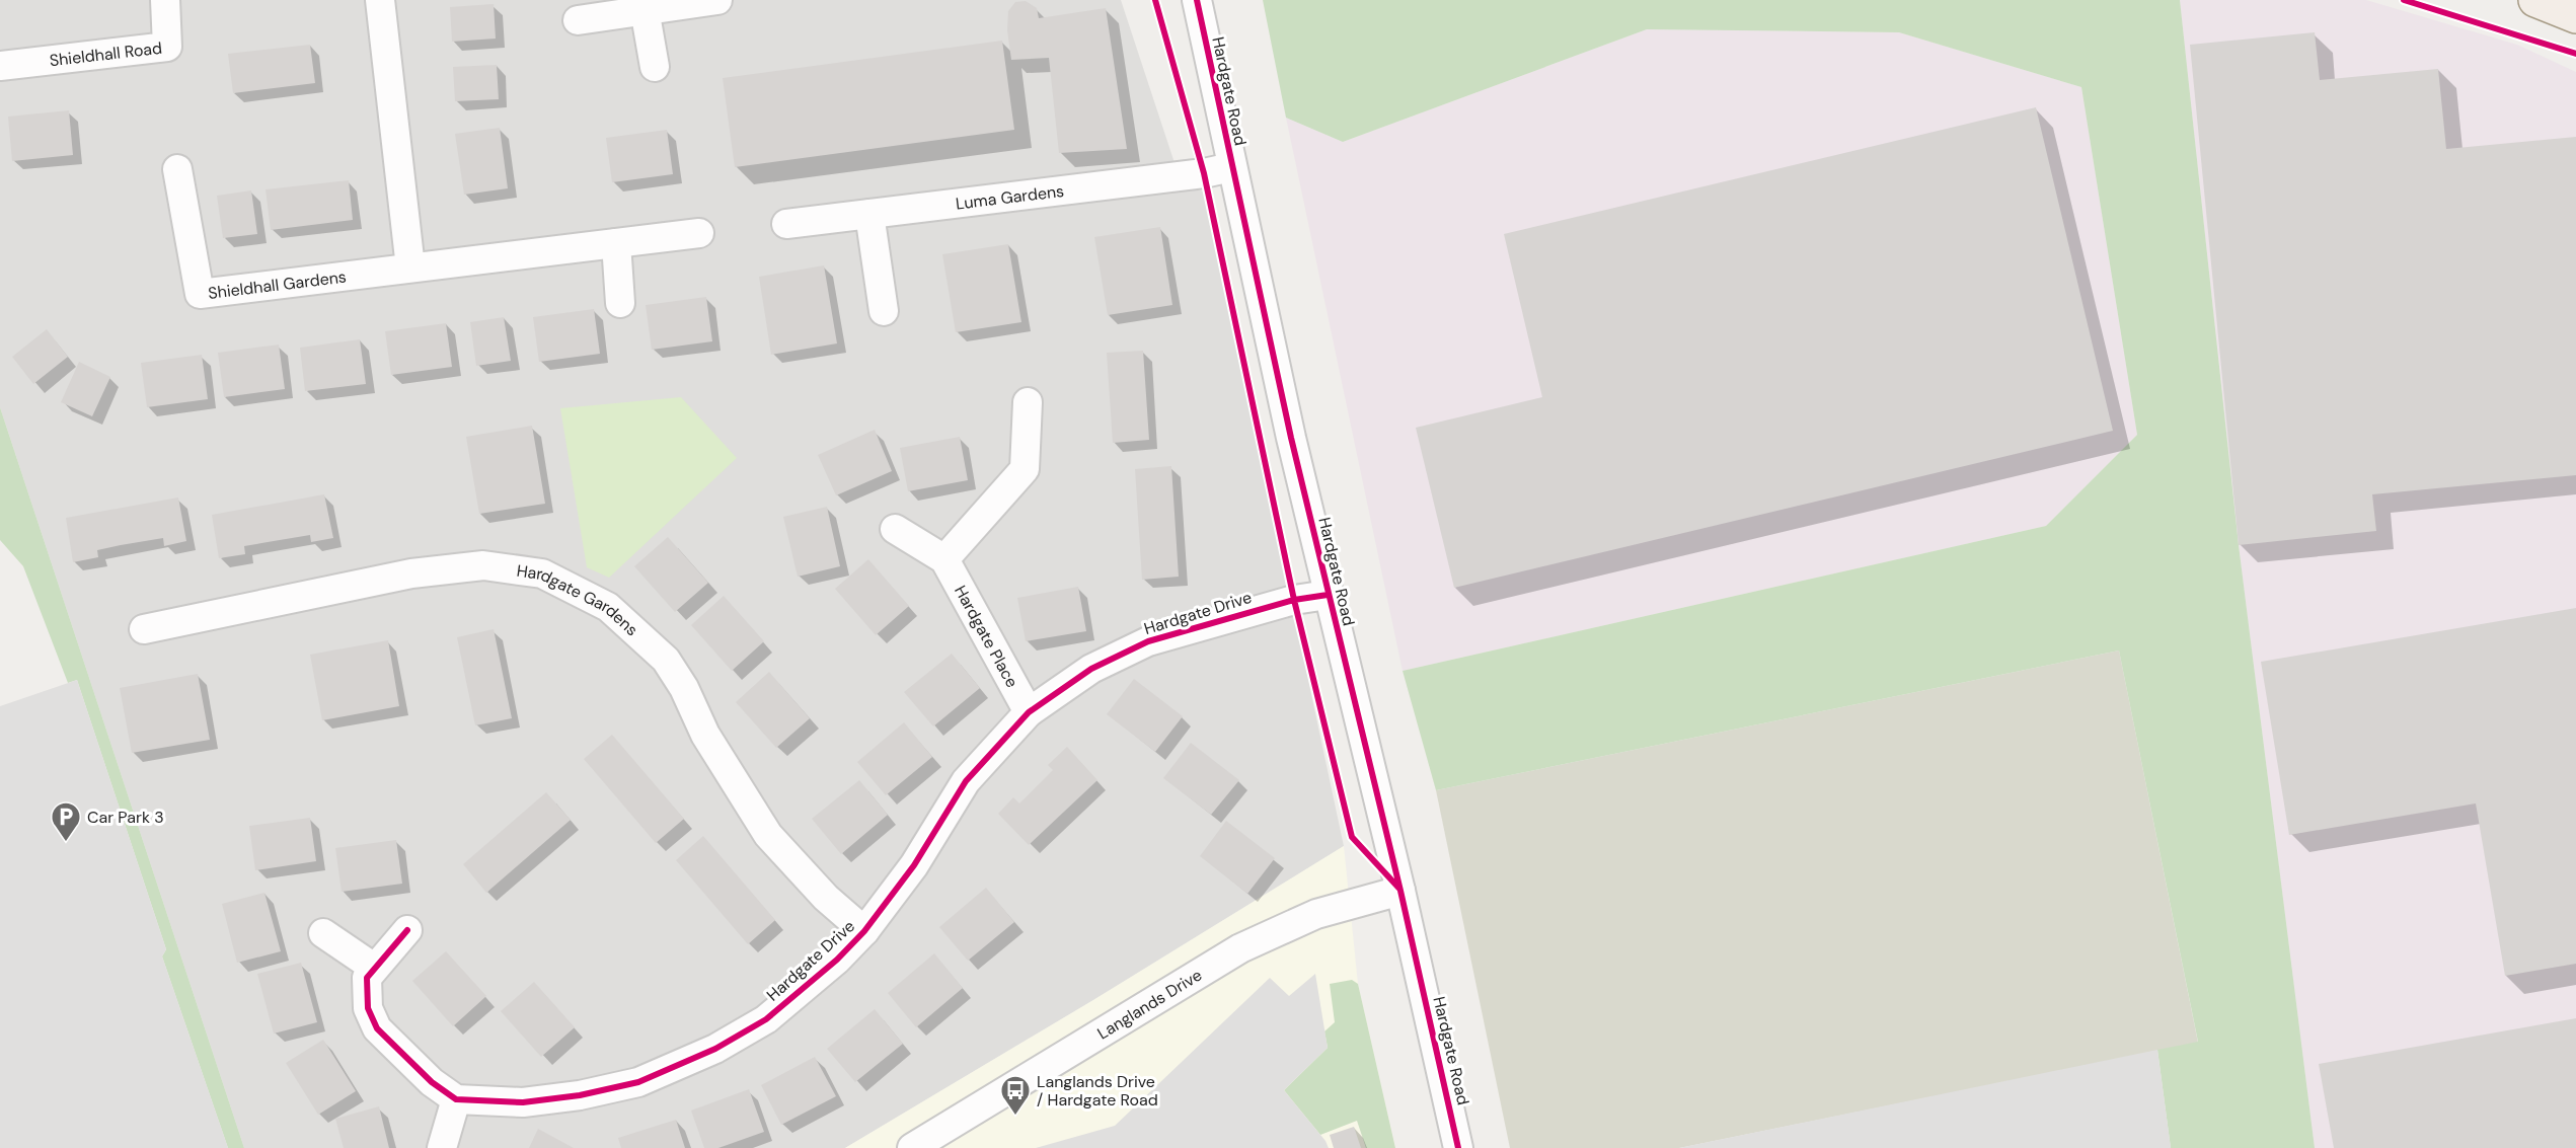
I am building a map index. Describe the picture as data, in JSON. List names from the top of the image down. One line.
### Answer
{"streets":{"street":["Shieldhall Road","Hardgate Road","Luma Gardens","Shieldhall Gardens","Hardgate Gardens","Hardgate Drive","Hardgate Place","Langlands Drive"]},"crossings":[["Hardgate Road","Luma Gardens"],["Hardgate Road","Hardgate Drive"],["Hardgate Road","Langlands Drive"],["Hardgate Gardens","Hardgate Drive"],["Hardgate Drive","Hardgate Place"]],"places":{"parking":["Car Park 3"],"bus stop":["Langlands Drive / Hardgate Road"]}}
